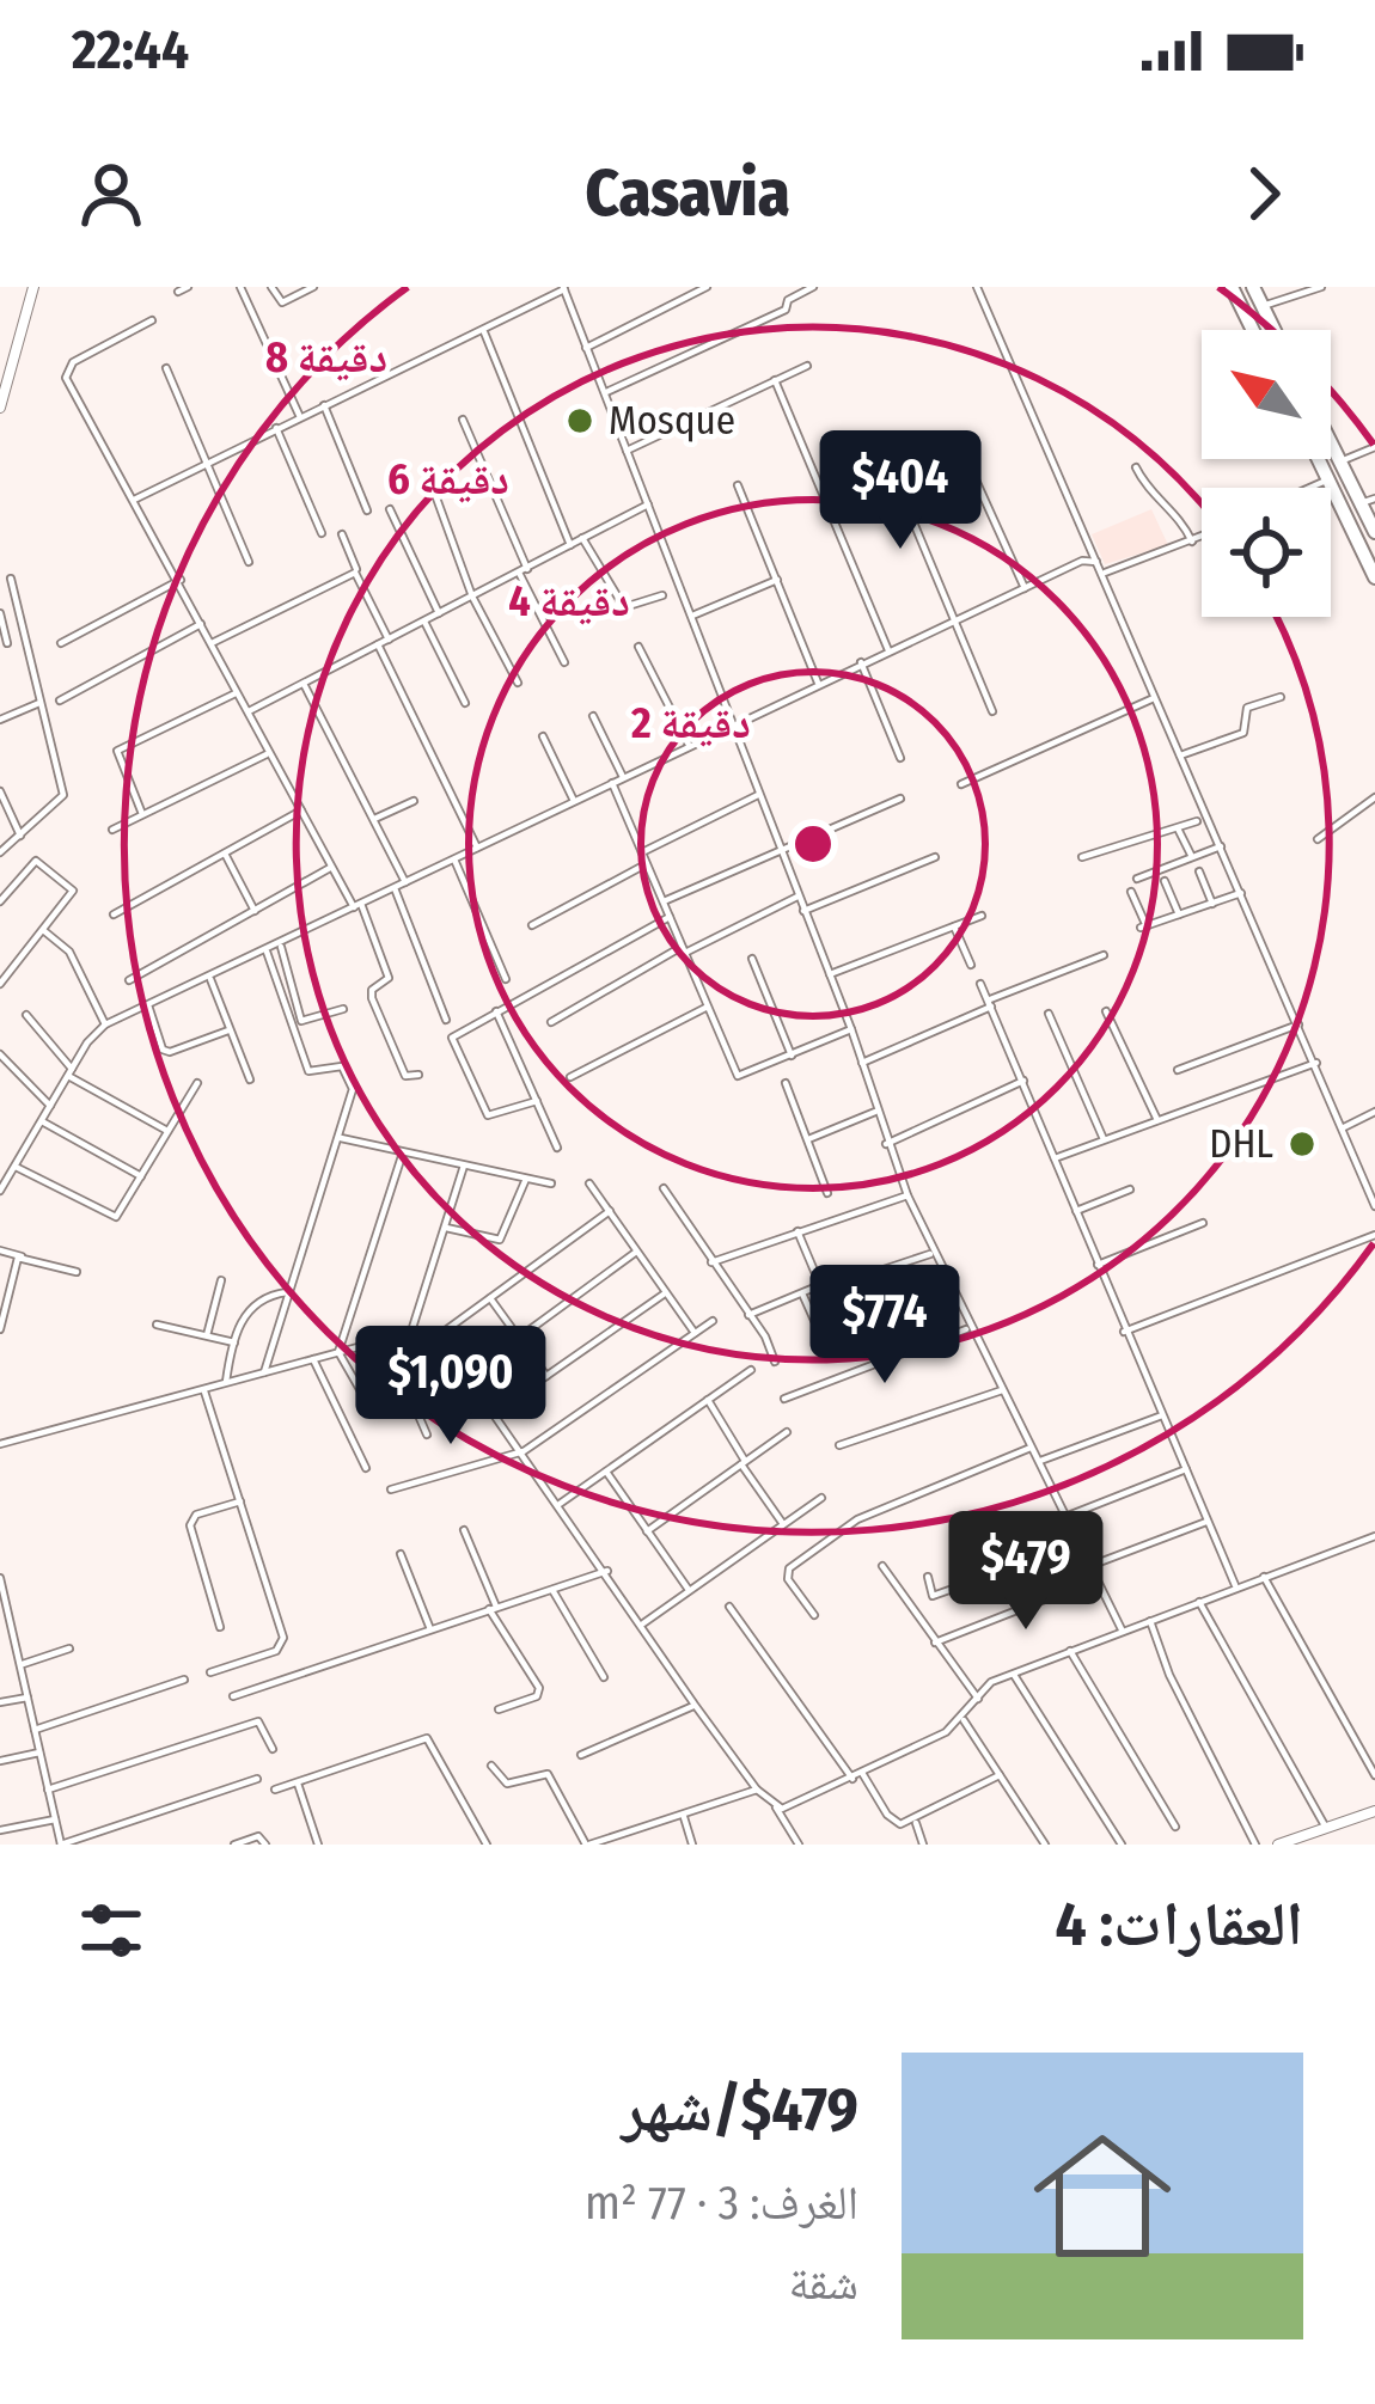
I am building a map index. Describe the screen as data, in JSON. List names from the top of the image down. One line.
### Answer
{"places":["Mosque","DHL"],"north":"top left","page":{"status":"22:44","header":"Casavia","price":["$404","$774","$1,090","$479"],"heading":"العقارات: 4","list":[{"name":"$479/شهر","note":"الغرف: 3 · 77 m² · شقة"}]},"rings":["8 دقيقة","6 دقيقة","4 دقيقة","2 دقيقة"]}
